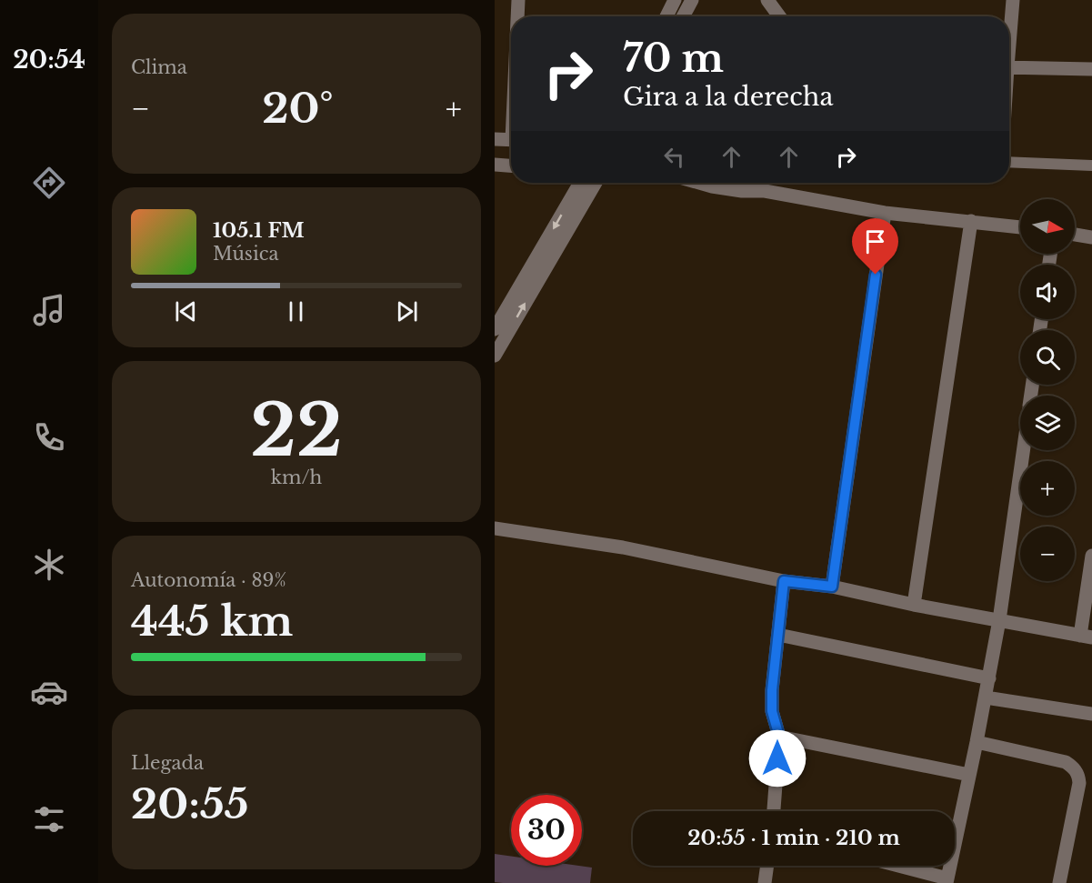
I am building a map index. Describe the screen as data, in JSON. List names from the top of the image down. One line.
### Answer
{"north":"right","page":{"tabs":"20:54","tile":["Clima",["22","km/h"],["Autonomía · 89%","445 km"],["Llegada","20:55"]],"turn":["70 m","Gira a la derecha"],"heat":["−","20°","+"],"map_buttons":["+","−"],"song":["105.1 FM","Música"],"limit":"30","trip":"20:55 · 1 min · 210 m"}}
